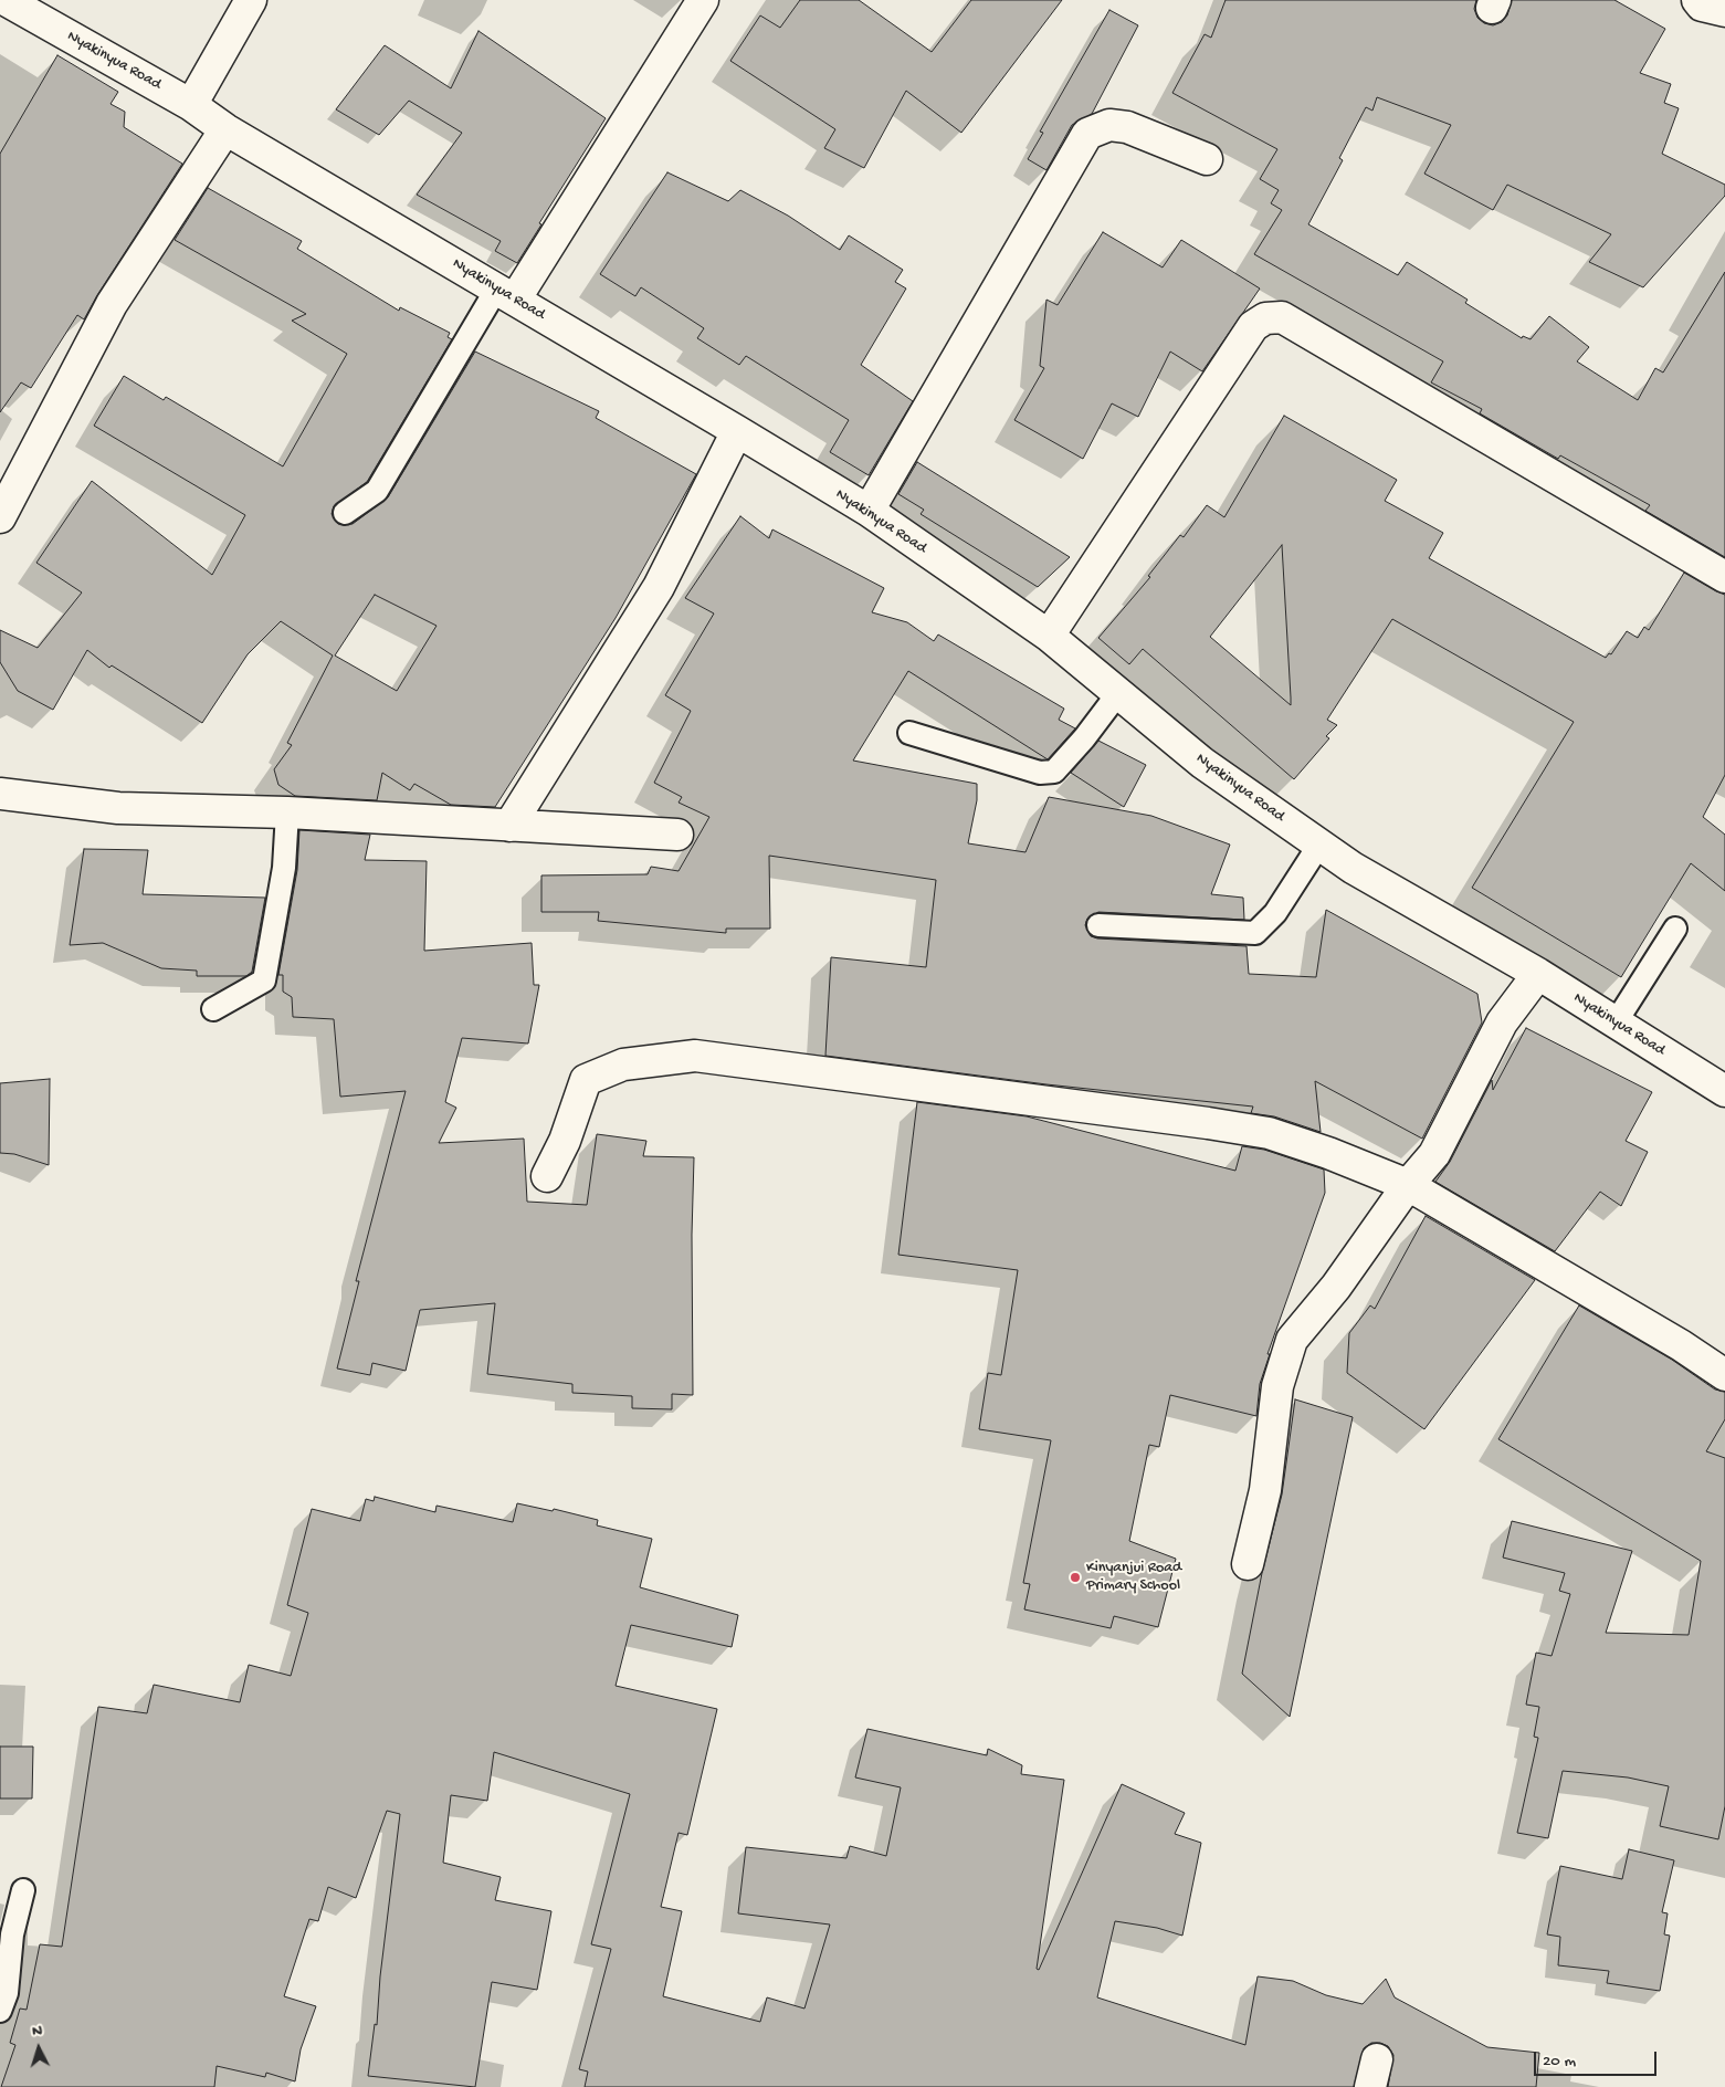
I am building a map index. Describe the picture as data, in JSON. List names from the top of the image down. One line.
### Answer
{"streets":{"street":["Nyakinyua Road"]},"places":["Kinyanjui Road Primary School"],"scale_bar":"20 m","north":"top"}
